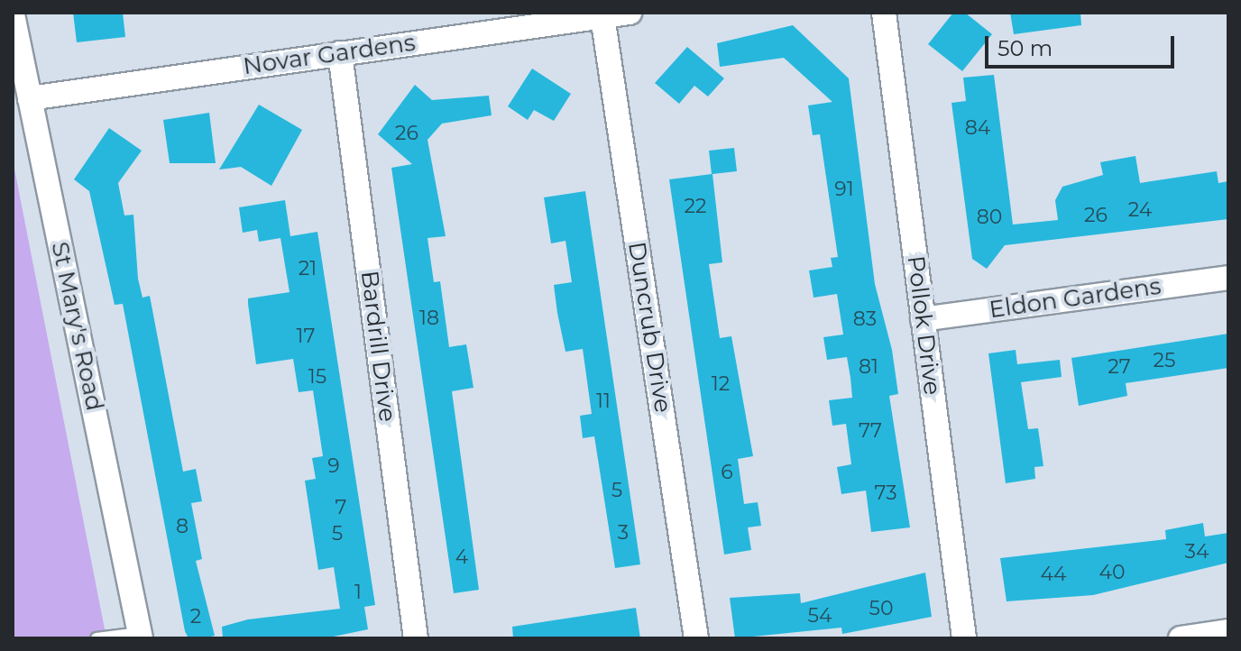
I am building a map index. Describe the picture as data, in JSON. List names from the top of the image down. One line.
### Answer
{"streets":{"street":["Novar Gardens","Eldon Gardens","Pollok Drive","St Mary's Road","Duncrub Drive","Bardrill Drive"]},"crossings":[["Novar Gardens","St Mary's Road"],["Novar Gardens","Duncrub Drive"],["Novar Gardens","Bardrill Drive"],["Eldon Gardens","Pollok Drive"]],"house_numbers":["84","26","91","22","24","26","80","21","18","83","17","25","81","27","15","12","11","77","9","6","5","73","7","8","3","5","34","4","40","44","1","50","54","2"],"scale_bar":"50 m"}
